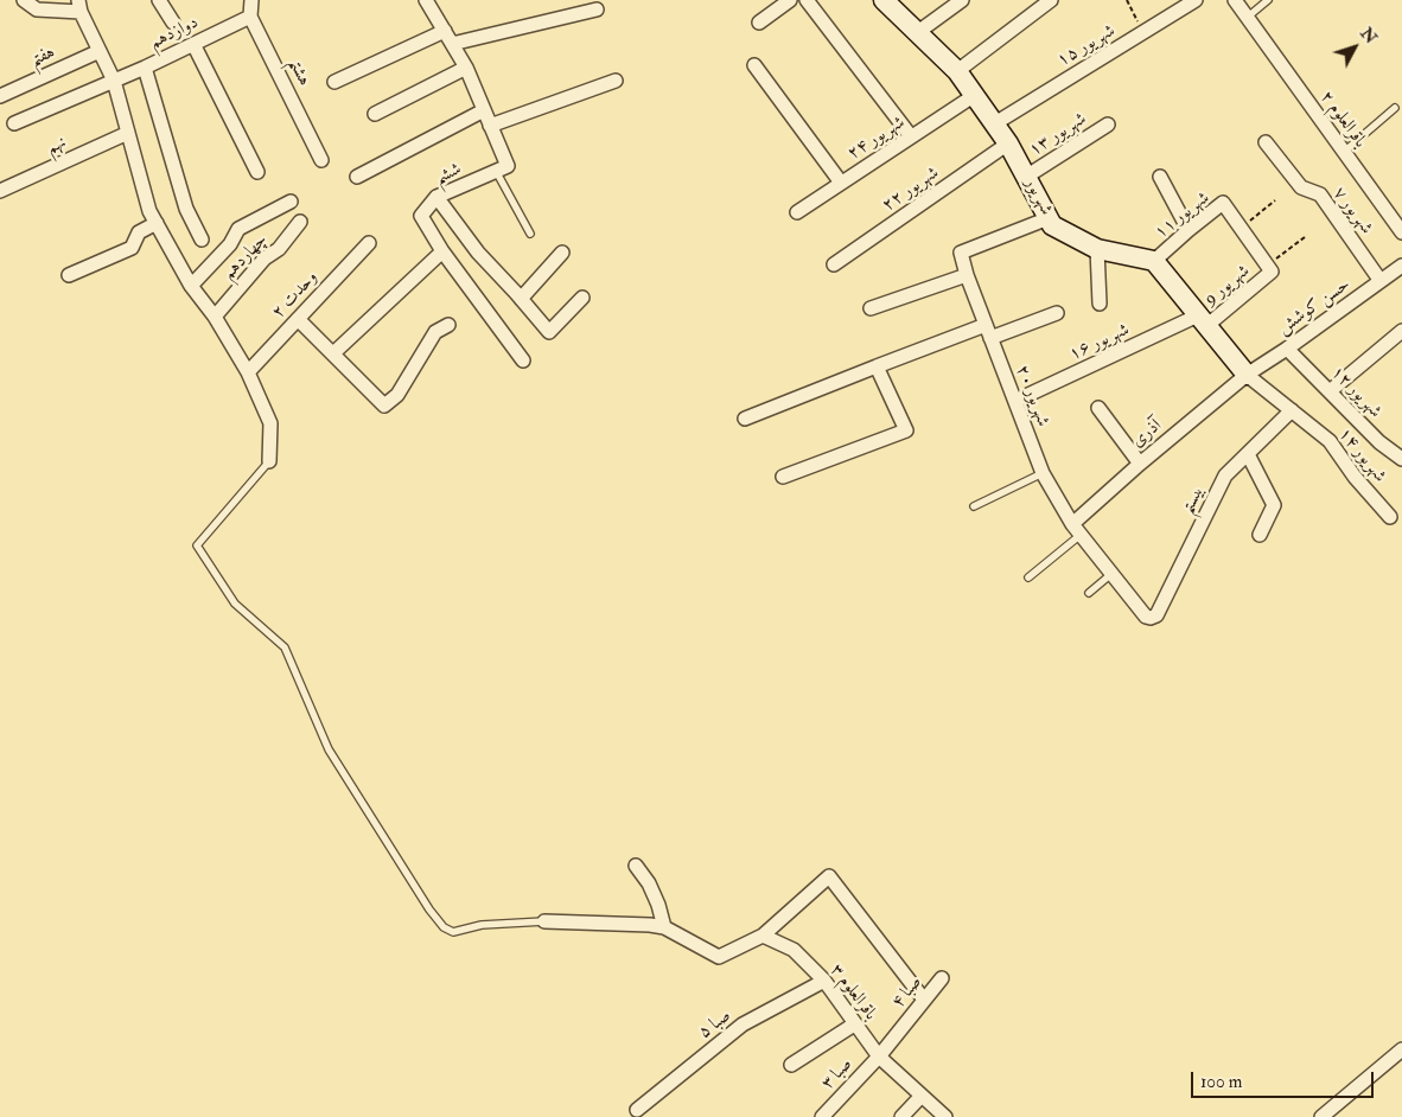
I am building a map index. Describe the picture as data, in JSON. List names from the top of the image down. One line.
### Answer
{"streets":{"street":["دوازدهم","شهریور ۱۵","هفتم","هشتم","باقرالعلوم ۲","شهریور ۱۳","شهریور ۲۴","نهم","ششم","شهریور ۲۲","شهریور","شهریور ۷","شهریور ۱۱","چهاردهم","شهریور 9","وحدت ۲","حسن کوشش","شهریور ۱۶","شهریور ۱۲","شهریور ۲۰","آذری","شهریور ۱۴","بیستم","باقرالعلوم ۳","صبا ۴","صبا ۵","صبا ۳"]},"crossings":[["دوازدهم","هشتم"],["شهریور ۱۵","شهریور"],["شهریور ۱۳","شهریور"],["شهریور ۲۴","شهریور"],["شهریور ۲۲","شهریور"],["شهریور","شهریور ۱۱"],["شهریور","شهریور ۲۰"],["شهریور ۷","حسن کوشش"],["شهریور ۱۱","شهریور 9"],["شهریور 9","شهریور ۱۶"],["حسن کوشش","شهریور ۱۲"],["حسن کوشش","آذری"],["حسن کوشش","شهریور ۱۴"],["شهریور ۱۶","شهریور ۲۰"],["شهریور ۲۰","آذری"],["شهریور ۲۰","بیستم"],["آذری","شهریور ۱۴"],["شهریور ۱۴","بیستم"],["باقرالعلوم ۳","صبا ۴"],["باقرالعلوم ۳","صبا ۵"],["باقرالعلوم ۳","صبا ۳"],["صبا ۴","صبا ۳"]],"scale_bar":"100 m","north":"top right"}
